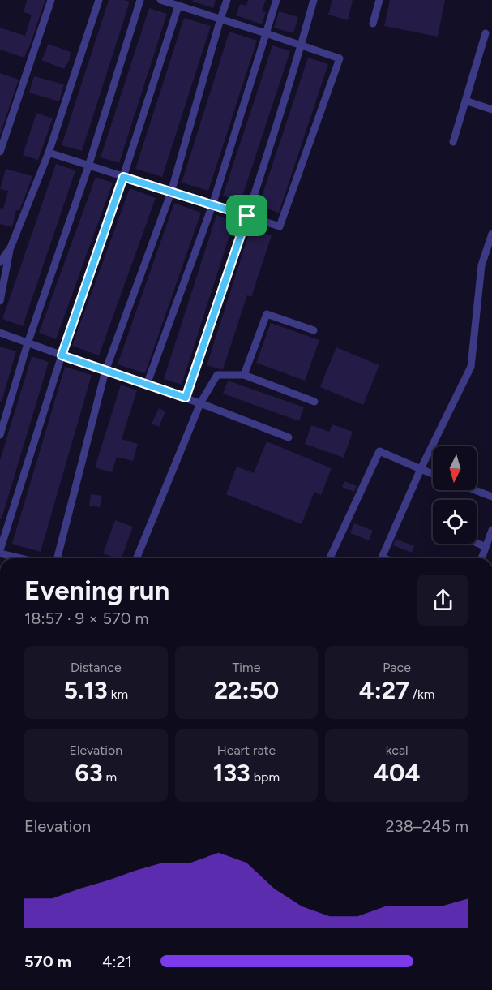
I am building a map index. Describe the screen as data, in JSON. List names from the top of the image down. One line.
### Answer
{"north":"bottom","page":{"heading":["Evening run","18:57 · 9 × 570 m"],"stats":[["Distance","5.13 km"],["Time","22:50"],["Pace","4:27 /km"],["Elevation","63 m"],["Heart rate","133 bpm"],["kcal","404"]],"chart":["Elevation","238–245 m"],"list":[{"name":"570 m","note":"4:21"}]}}
